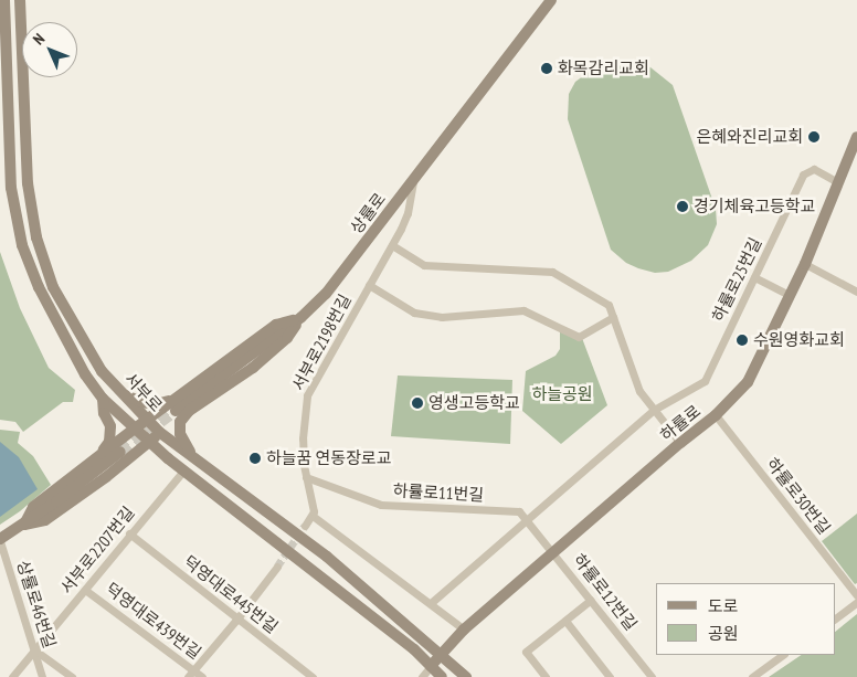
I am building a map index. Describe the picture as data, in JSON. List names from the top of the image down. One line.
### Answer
{"streets":{"main road":["상률로","서부로","하률로"],"street":["하률로25번길","서부로2198번길","하률로11번길","하률로30번길","서부로2207번길","하률로12번길","덕영대로445번길","상률로46번길","덕영대로439번길"]},"crossings":[["상률로","서부로2198번길"],["상률로","서부로"],["하률로25번길","하률로"],["하률로25번길","하률로11번길"],["서부로2198번길","하률로11번길"],["서부로","하률로"],["서부로","서부로2207번길"],["하률로","하률로11번길"],["하률로","하률로30번길"],["하률로","하률로12번길"],["하률로11번길","하률로12번길"],["서부로2207번길","덕영대로445번길"],["서부로2207번길","상률로46번길"],["서부로2207번길","덕영대로439번길"]],"parks":["하늘공원"],"places":["화목감리교회","은혜와진리교회","경기체육고등학교","수원영화교회","영생고등학교","하늘꿈 연동장로교"],"legend":["도로","공원"],"north":"top left"}
